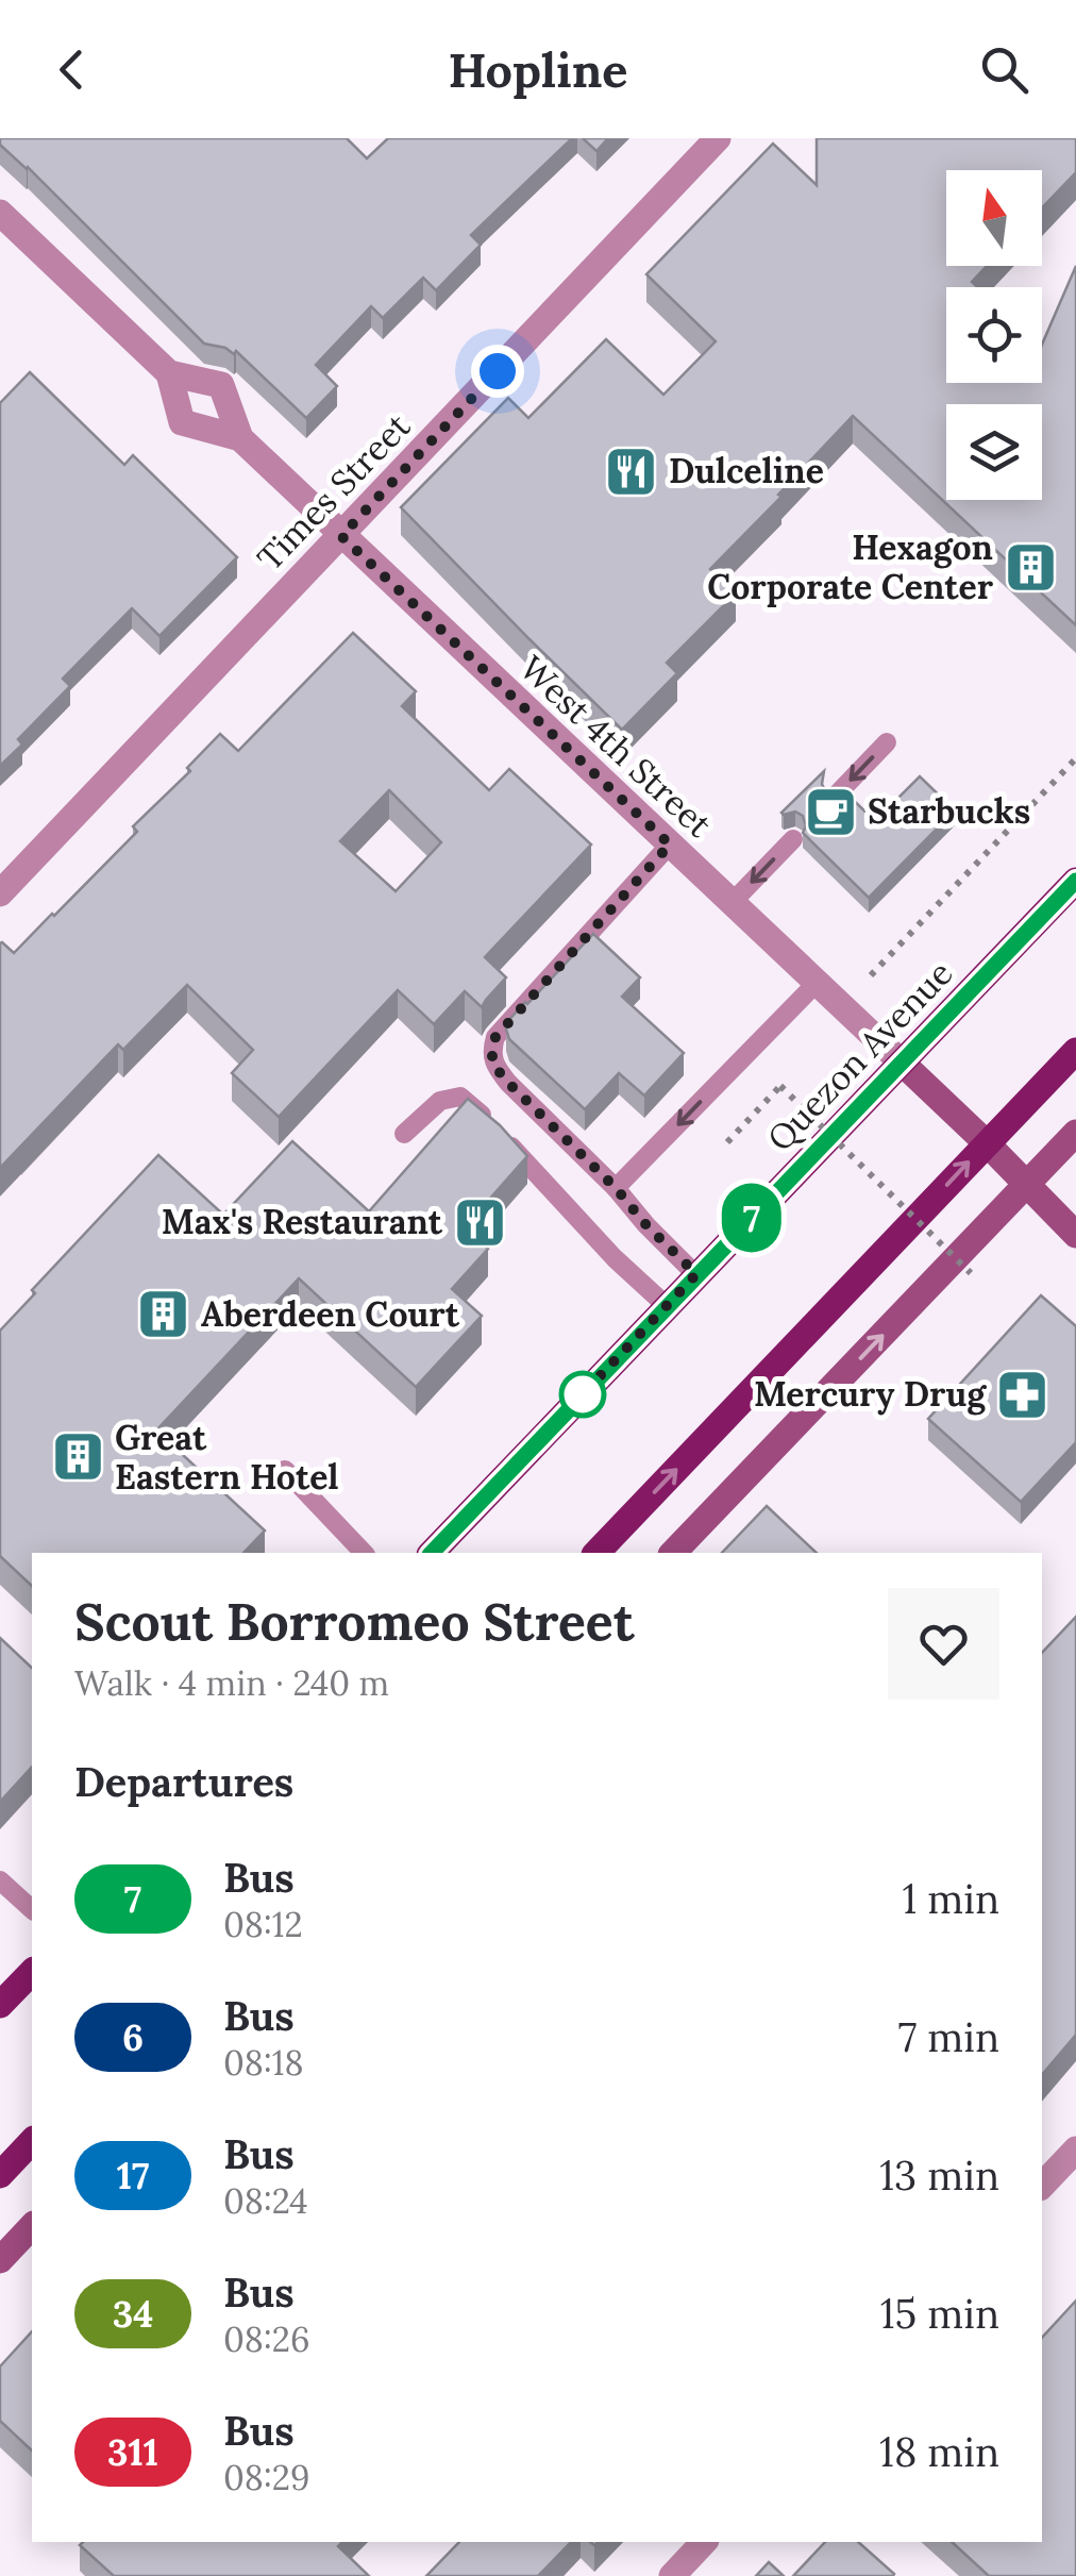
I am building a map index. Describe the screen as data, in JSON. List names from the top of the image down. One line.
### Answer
{"streets":{"main road":["Quezon Avenue"],"street":["Times Street","West 4th Street"]},"crossings":[["Times Street","West 4th Street"],["West 4th Street","Quezon Avenue"]],"places":{"restaurant":["Dulceline","Max's Restaurant"],"building":["Hexagon Corporate Center","Aberdeen Court","Great Eastern Hotel"],"cafe":["Starbucks"],"pharmacy":["Mercury Drug"]},"lines":["bus line 7"],"north":"top","page":{"header":"Hopline","on_map":"7","heading":[["Scout Borromeo Street","Walk · 4 min · 240 m"],"Departures"],"list":[{"mark":"7","name":"Bus","note":"08:12","value":"1 min"},{"mark":"6","name":"Bus","note":"08:18","value":"7 min"},{"mark":"17","name":"Bus","note":"08:24","value":"13 min"},{"mark":"34","name":"Bus","note":"08:26","value":"15 min"},{"mark":"311","name":"Bus","note":"08:29","value":"18 min"}]}}
